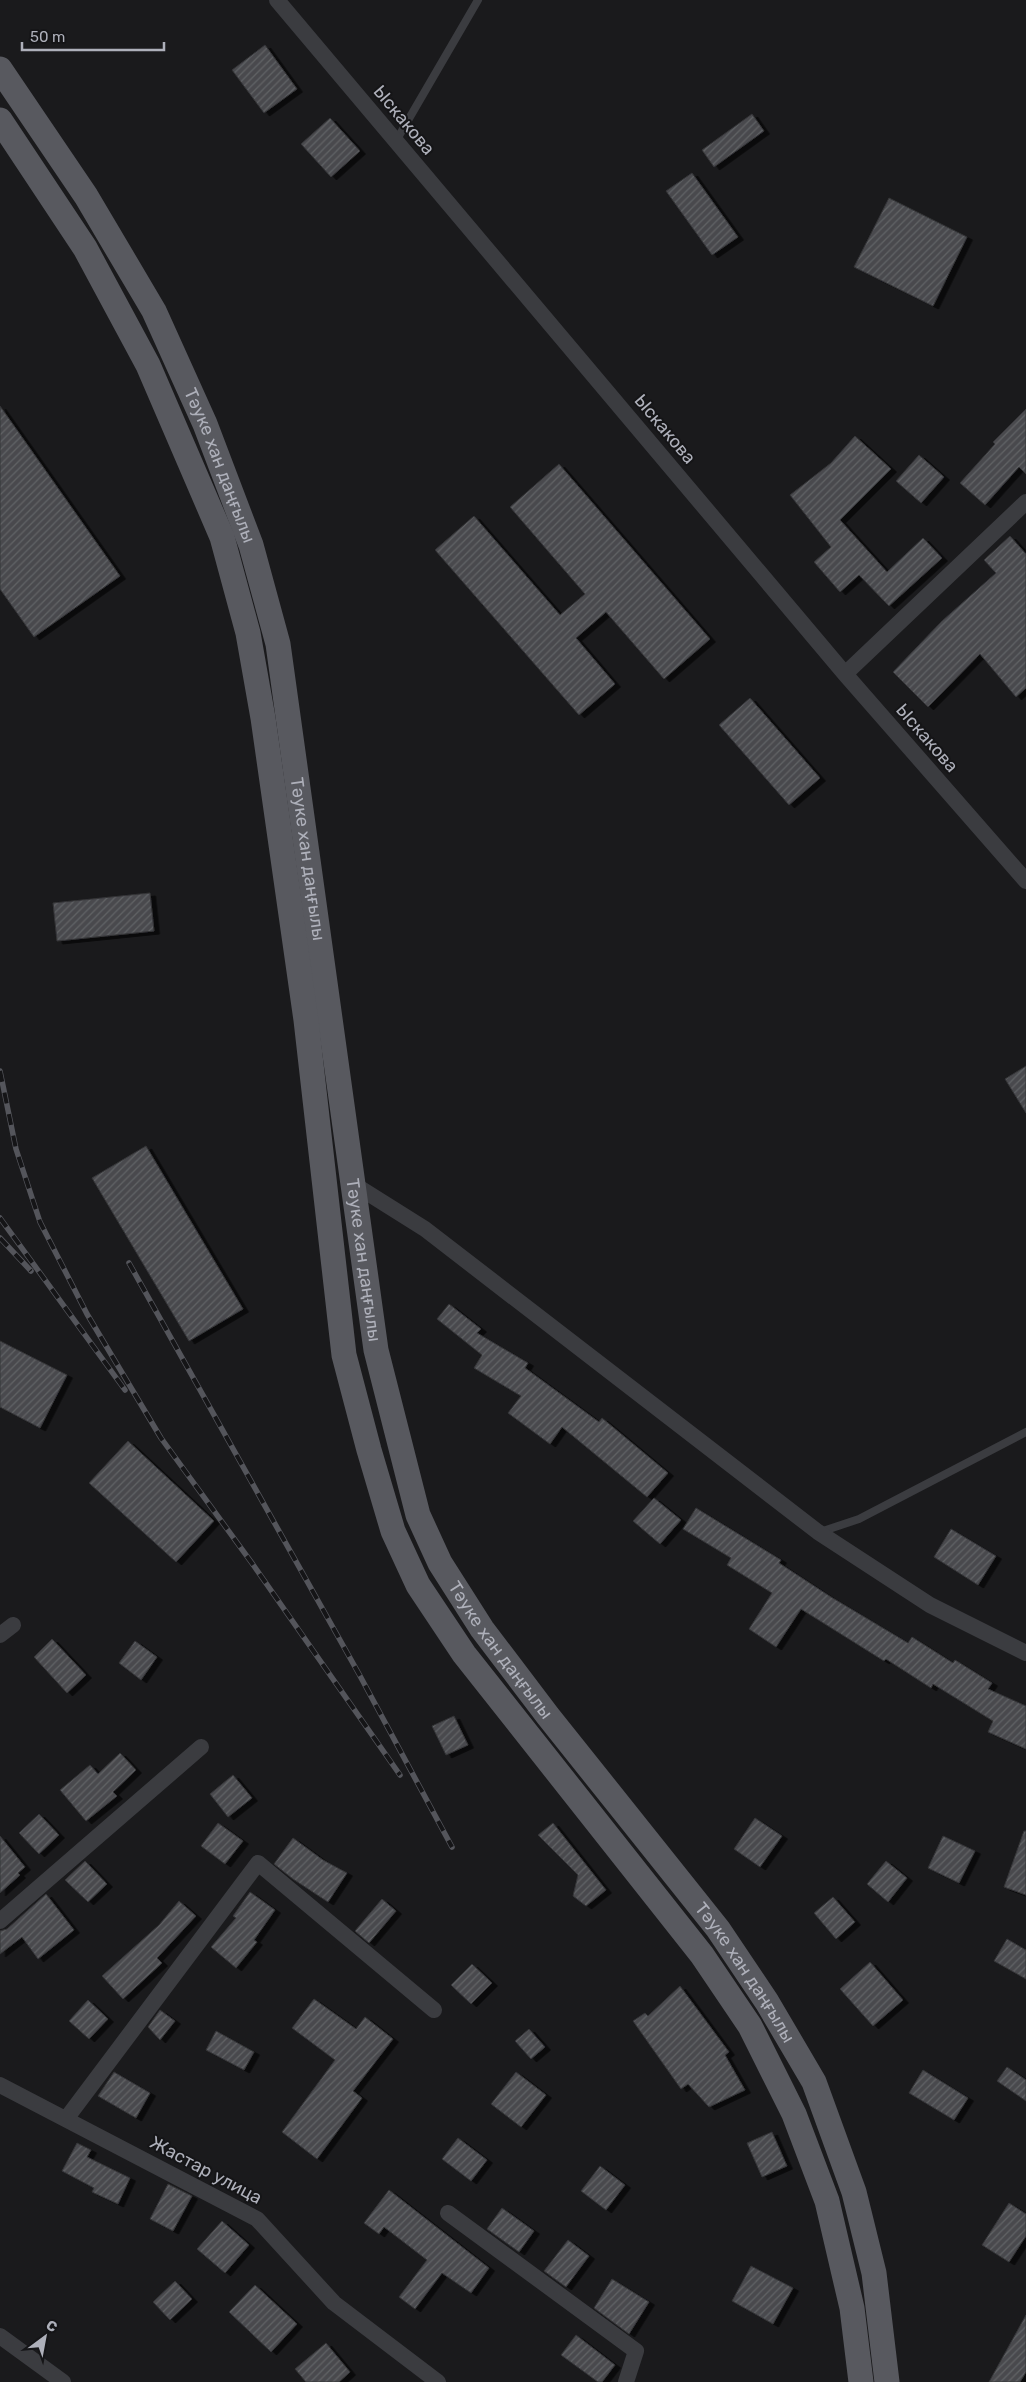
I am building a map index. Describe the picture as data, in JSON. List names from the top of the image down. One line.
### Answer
{"streets":{"main road":["Тәуке хан даңғылы"],"street":["Ыскакова","Жастар улица"]},"scale_bar":"50 m","north":"top right"}
